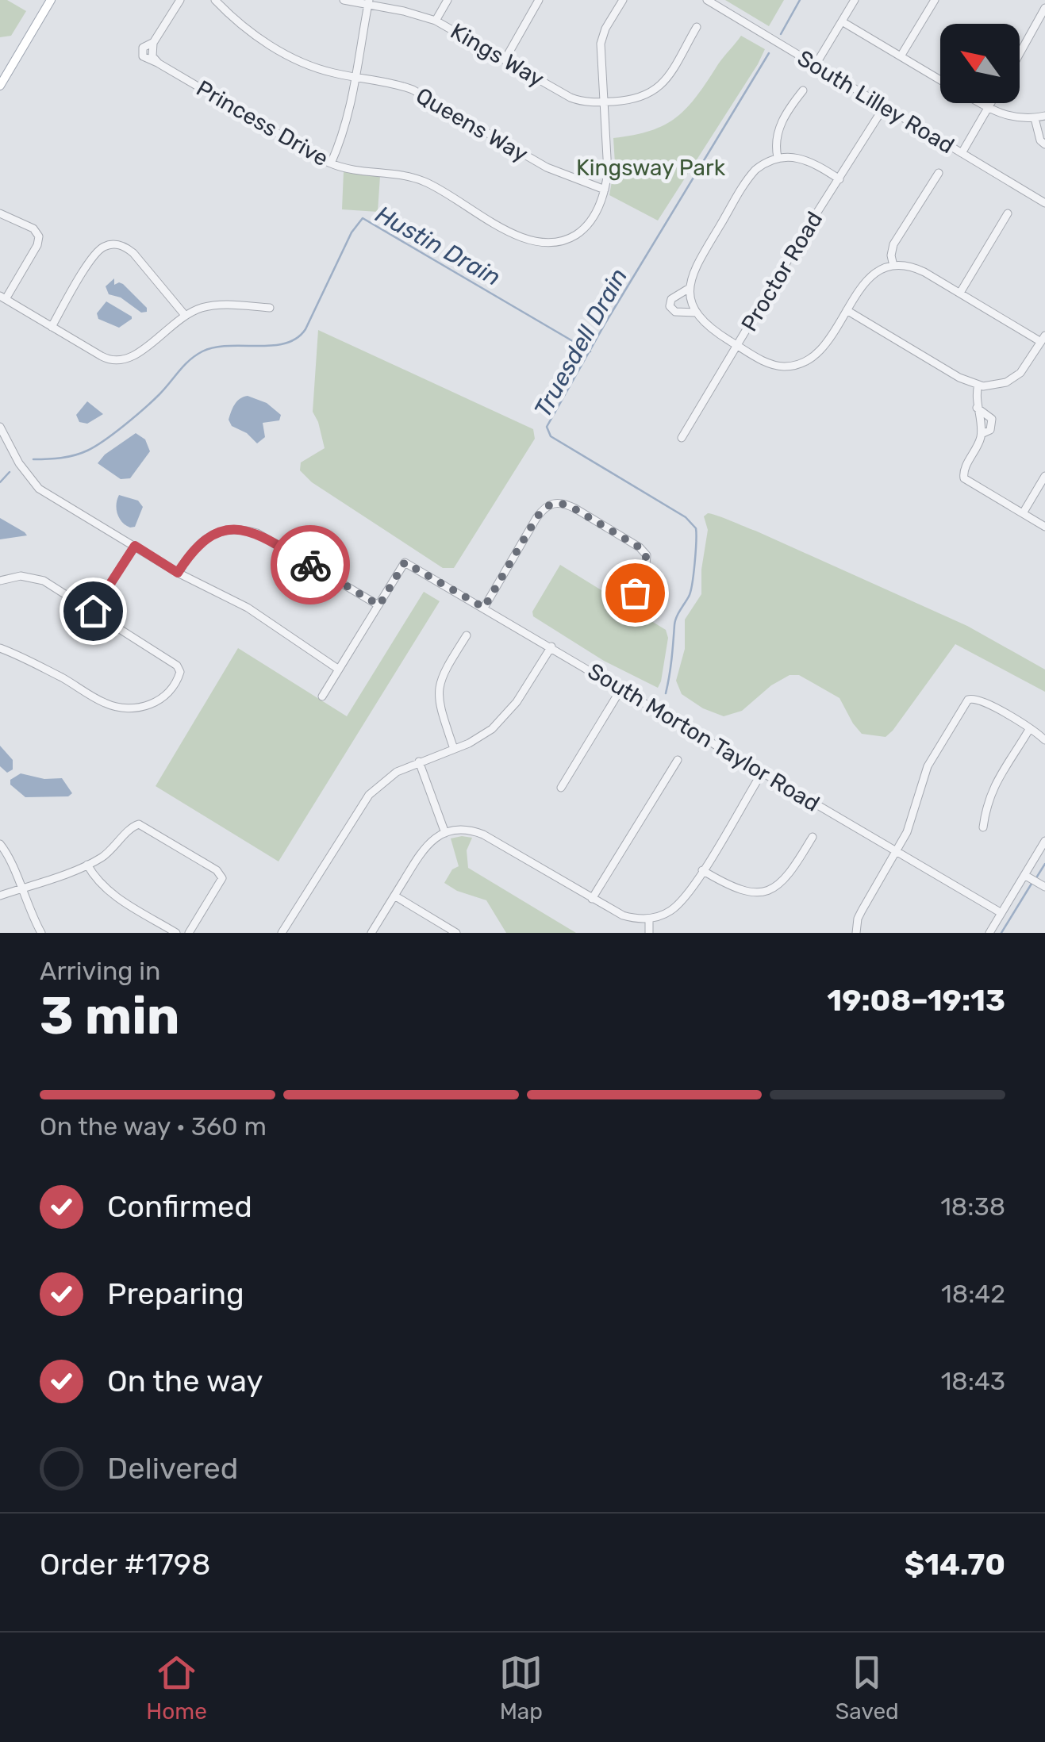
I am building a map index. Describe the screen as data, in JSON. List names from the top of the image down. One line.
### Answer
{"streets":{"street":["Kings Way","South Lilley Road","Princess Drive","Queens Way","Proctor Road","South Morton Taylor Road"]},"crossings":[["Kings Way","Princess Drive"],["South Lilley Road","Proctor Road"],["Princess Drive","Queens Way"]],"water":["Hustin Drain","Truesdell Drain"],"parks":["Kingsway Park"],"north":"top left","page":{"heading":["3 min","Arriving in","19:08–19:13"],"panel":["Order #1798","$14.70"],"bar":"On the way · 360 m","list":[["Confirmed","18:38"],["Preparing","18:42"],["On the way","18:43"],"Delivered"],"tabs":["Home","Map","Saved"]}}
